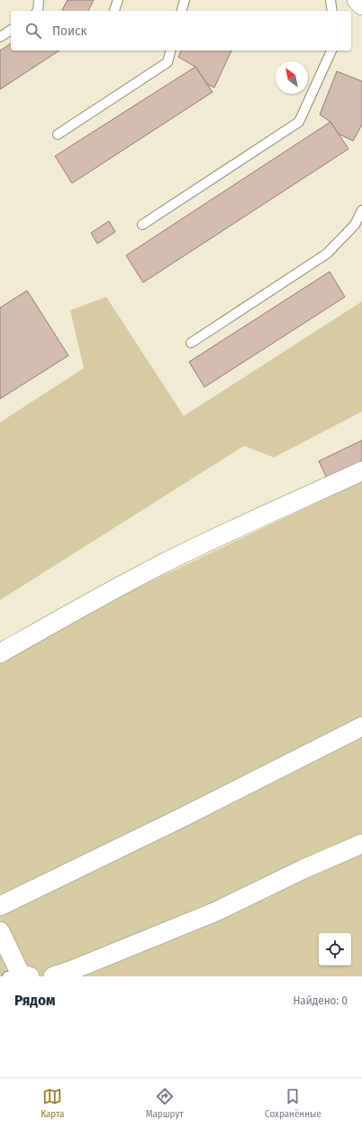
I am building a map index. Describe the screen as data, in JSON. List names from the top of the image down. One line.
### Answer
{"north":"top left","page":{"search":"Поиск","heading":["Рядом","Найдено: 0"],"nav":["Карта","Маршрут","Сохранённые"]}}
